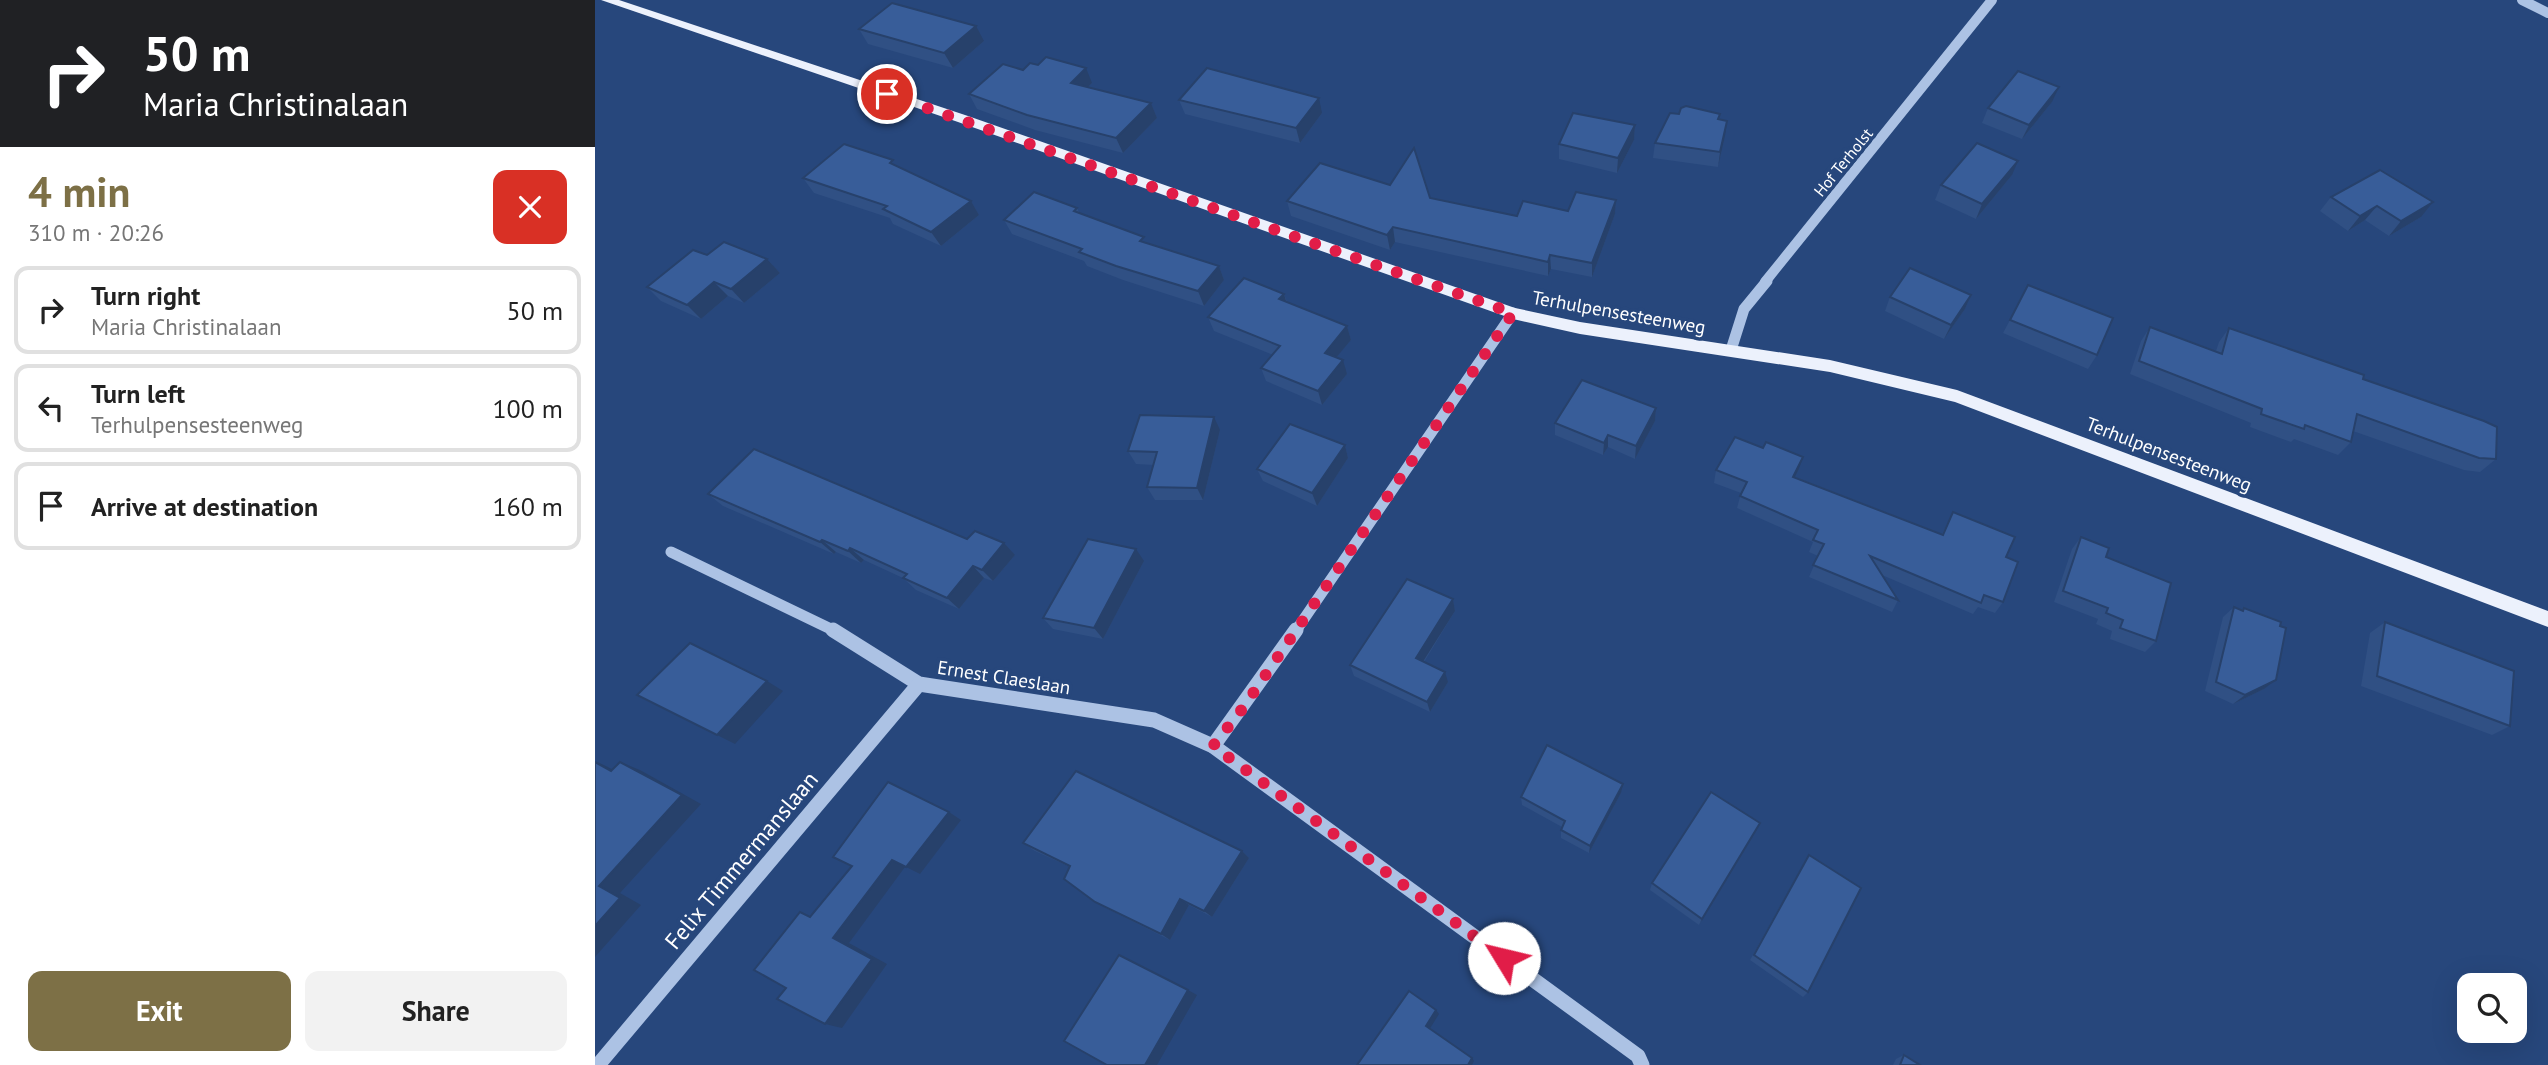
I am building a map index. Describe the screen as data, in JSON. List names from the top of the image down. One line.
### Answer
{"streets":{"main road":["Terhulpensesteenweg"],"street":["Hof Terholst","Ernest Claeslaan","Felix Timmermanslaan"]},"crossings":[["Hof Terholst","Terhulpensesteenweg"],["Ernest Claeslaan","Felix Timmermanslaan"]],"page":{"turn":["50 m","Maria Christinalaan"],"heading":["4 min","310 m · 20:26"],"list":[{"name":"Turn right","note":"Maria Christinalaan","value":"50 m"},{"name":"Turn left","note":"Terhulpensesteenweg","value":"100 m"},{"name":"Arrive at destination","value":"160 m"}],"buttons":["Exit","Share"]}}
